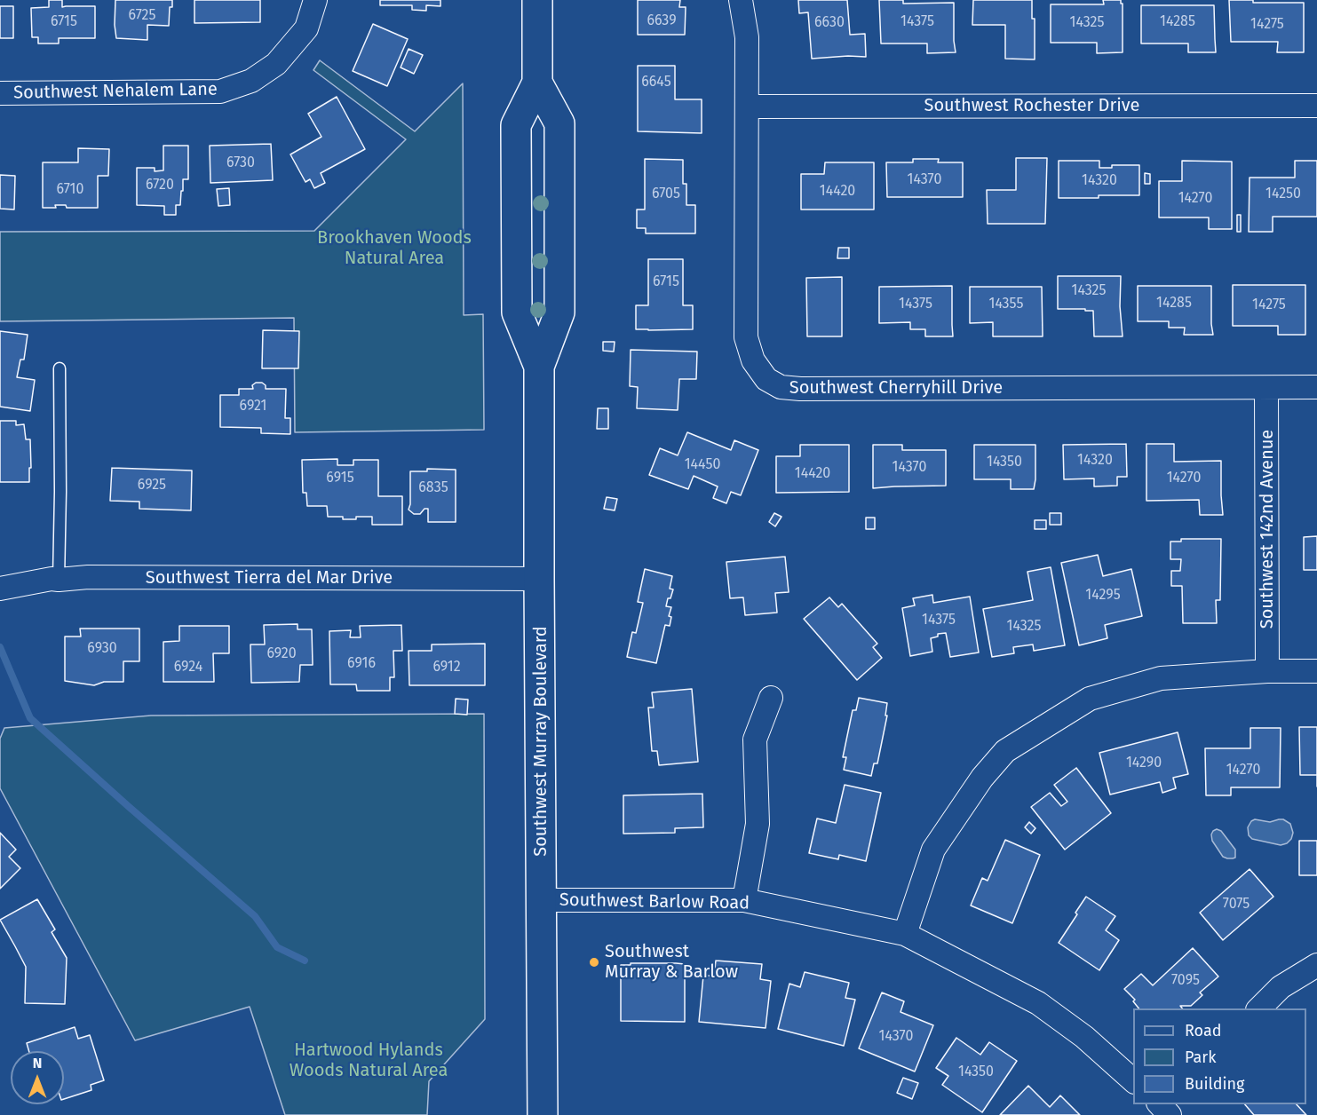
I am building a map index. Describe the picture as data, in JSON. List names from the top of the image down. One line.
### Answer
{"streets":{"main road":["Southwest Murray Boulevard"],"street":["Southwest Nehalem Lane","Southwest Rochester Drive","Southwest Cherryhill Drive","Southwest 142nd Avenue","Southwest Tierra del Mar Drive","Southwest Barlow Road"]},"crossings":[["Southwest Rochester Drive","Southwest Cherryhill Drive"],["Southwest Cherryhill Drive","Southwest 142nd Avenue"],["Southwest Tierra del Mar Drive","Southwest Murray Boulevard"],["Southwest Murray Boulevard","Southwest Barlow Road"]],"parks":["Brookhaven Woods Natural Area","Hartwood Hylands Woods Natural Area"],"places":["Southwest Murray & Barlow"],"house_numbers":["6725","6639","6715","14375","14285","6630","14325","14275","6645","6730","14370","14320","6720","6710","14420","6705","14250","14270","6715","14325","14285","14375","14355","14275","6921","14320","14350","14450","14370","14420","6915","14270","6925","6835","14295","14375","14325","6930","6920","6916","6924","6912","14290","14270","7075","7095","14370","14350"],"legend":["Road","Park","Building"],"north":"top"}
